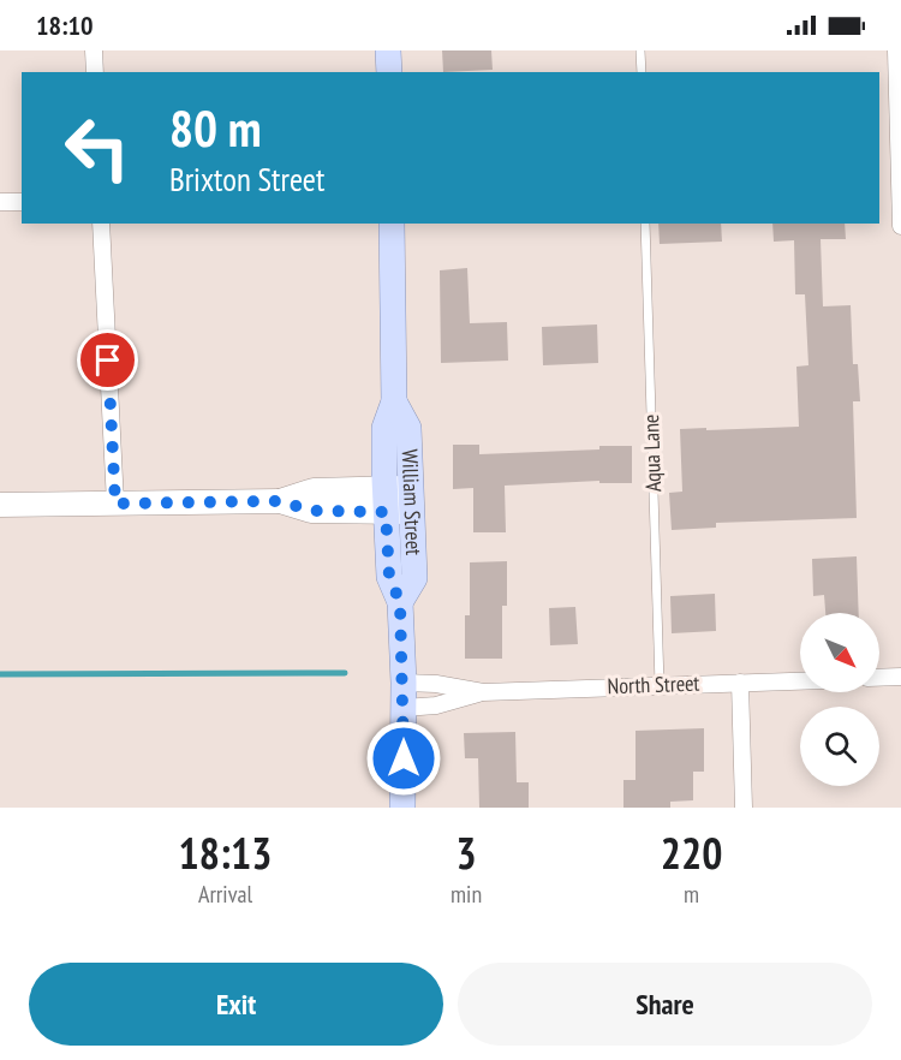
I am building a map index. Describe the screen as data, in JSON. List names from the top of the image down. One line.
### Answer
{"streets":{"main road":["William Street"],"street":["North Street"],"lane":["Aqua Lane"]},"crossings":[["Aqua Lane","North Street"],["William Street","North Street"]],"north":"bottom right","page":{"status":"18:10","turn":["80 m","Brixton Street"],"eta":["18:13","Arrival","3","min","220","m"],"buttons":["Exit","Share"]}}
